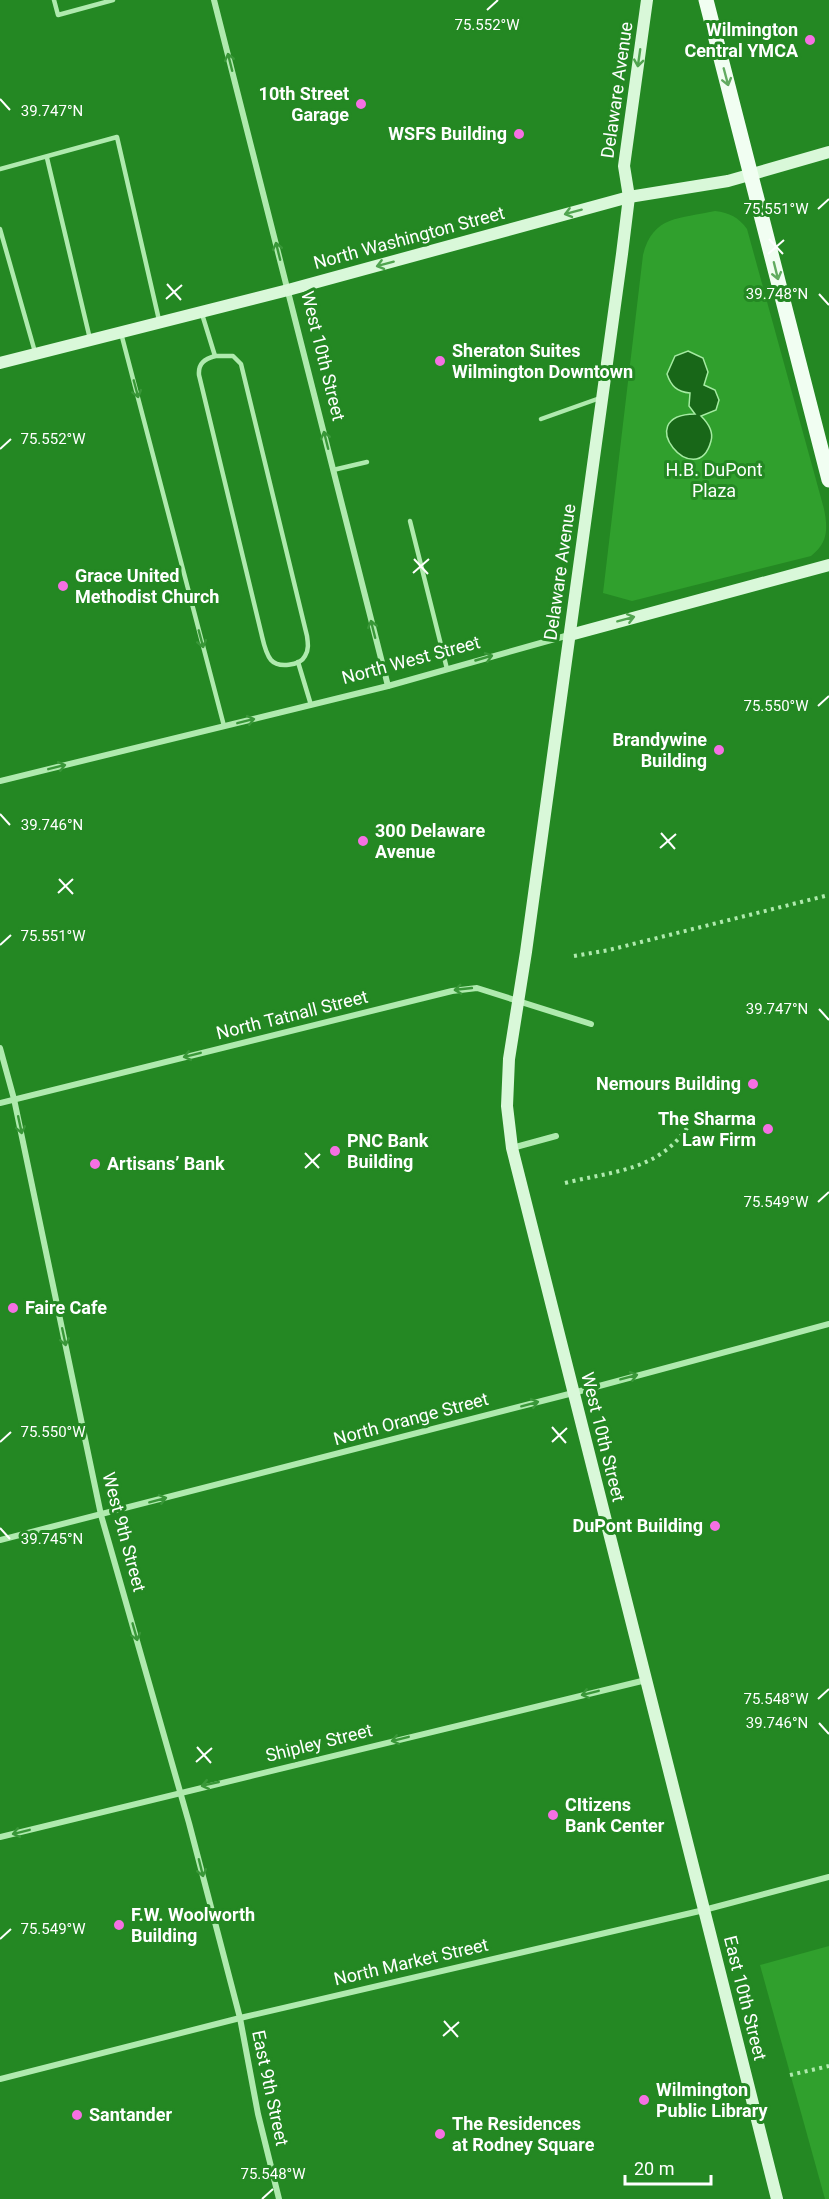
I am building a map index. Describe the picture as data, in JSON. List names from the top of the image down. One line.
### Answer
{"streets":{"main road":["Delaware Avenue","North Washington Street","West 10th Street","North West Street","East 10th Street"],"street":["North Tatnall Street","North Orange Street","West 9th Street","Shipley Street","North Market Street","East 9th Street"]},"crossings":[["Delaware Avenue","North Washington Street"],["Delaware Avenue","West 10th Street"],["Delaware Avenue","North West Street"],["Delaware Avenue","North Tatnall Street"],["North Washington Street","West 10th Street"],["West 10th Street","North West Street"],["West 10th Street","North Orange Street"],["West 10th Street","Shipley Street"],["West 10th Street","North Market Street"],["West 10th Street","East 10th Street"],["North Tatnall Street","West 9th Street"],["North Orange Street","West 9th Street"],["West 9th Street","Shipley Street"],["West 9th Street","North Market Street"],["West 9th Street","East 9th Street"],["North Market Street","East 10th Street"],["North Market Street","East 9th Street"]],"one_way":["North Washington Street","West 10th Street","North West Street","North Tatnall Street","North Orange Street","West 9th Street","Shipley Street"],"parks":["H.B. DuPont Plaza"],"places":["Wilmington Central YMCA","10th Street Garage","WSFS Building","Sheraton Suites Wilmington Downtown","Grace United Methodist Church","Brandywine Building","300 Delaware Avenue","Nemours Building","The Sharma Law Firm","PNC Bank Building","Artisans’ Bank","Faire Cafe","DuPont Building","CItizens Bank Center","F.W. Woolworth Building","Wilmington Public Library","Santander","The Residences at Rodney Square"],"scale_bar":"20 m","coordinates":["75.552°W","39.747°N","75.551°W","39.748°N","75.550°W","39.746°N","75.549°W","39.745°N","75.548°W"]}
